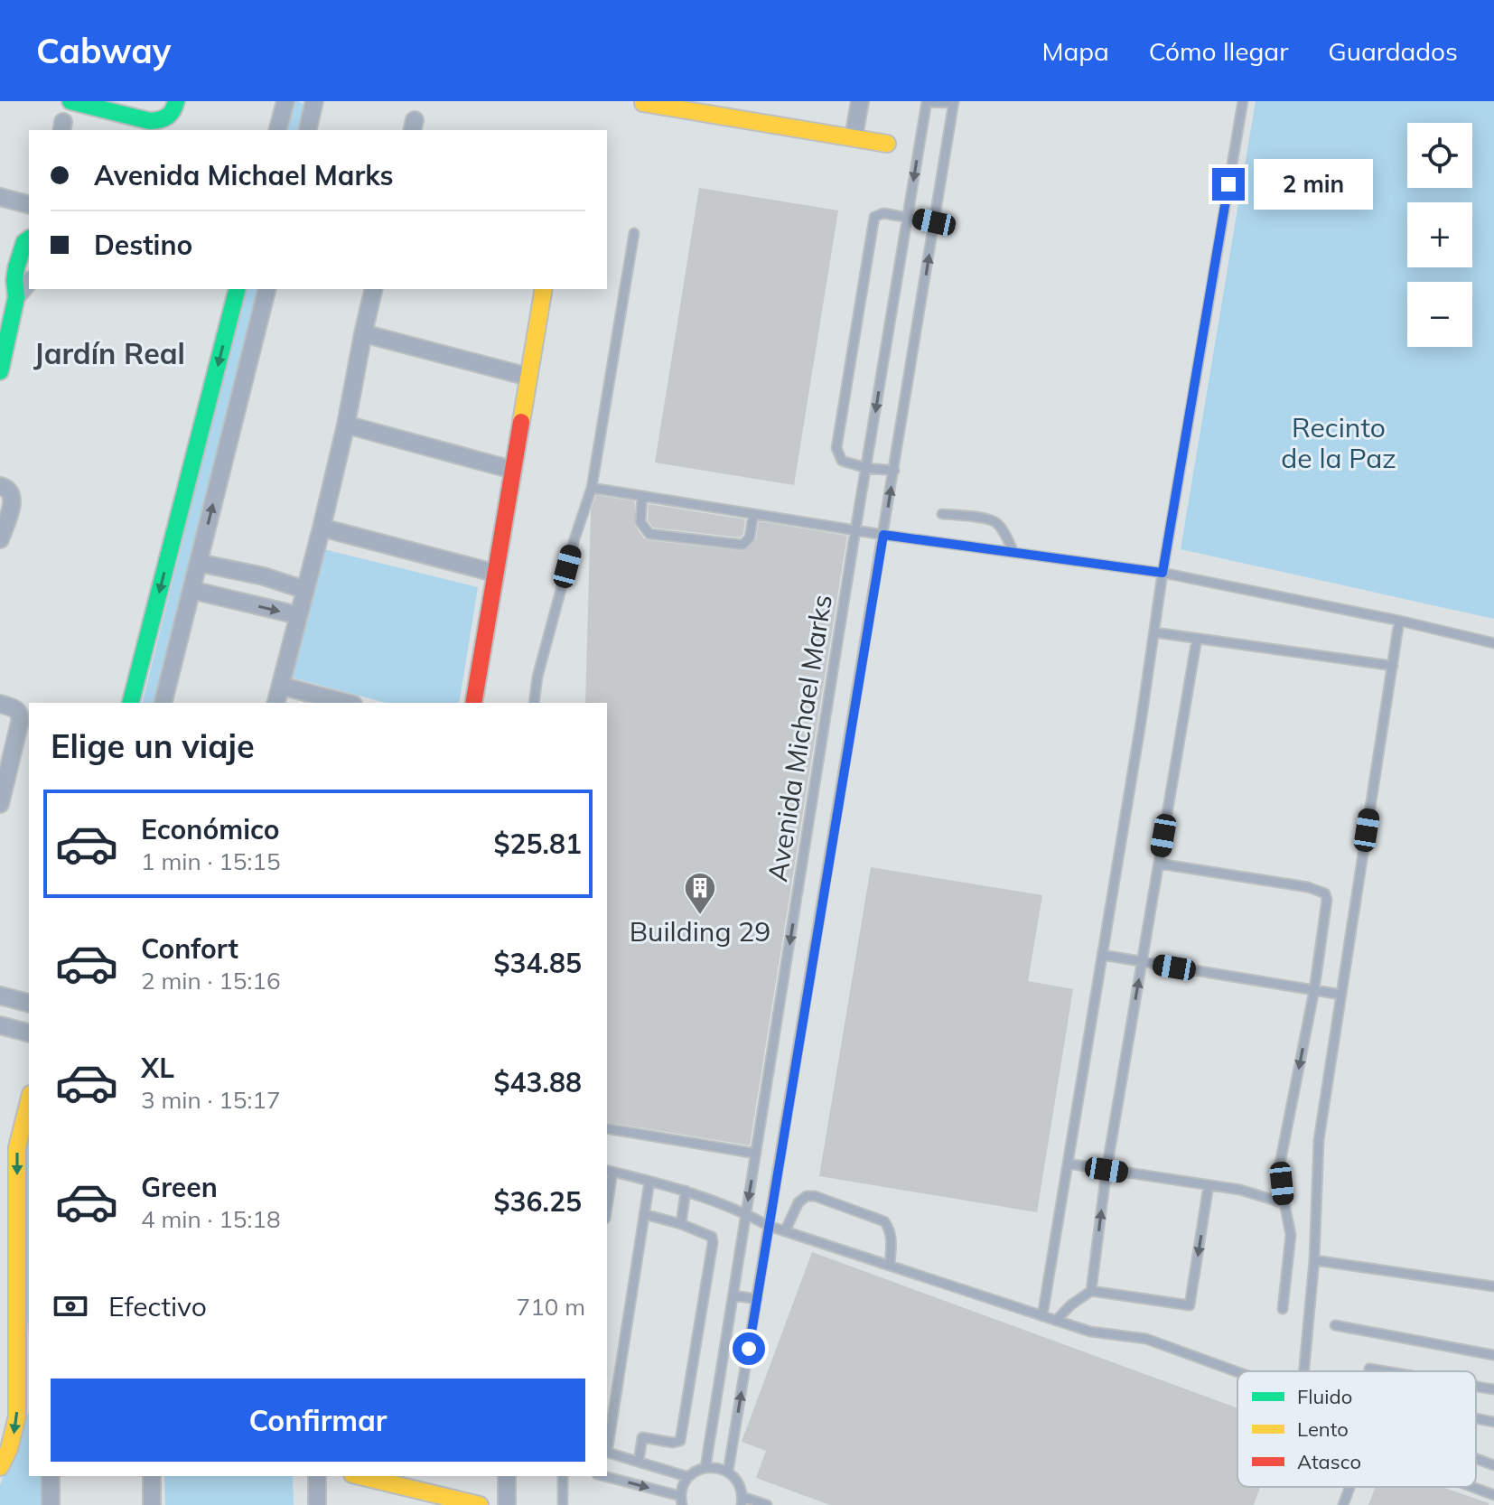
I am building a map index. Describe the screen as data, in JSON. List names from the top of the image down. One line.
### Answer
{"streets":{"lane":["Avenida Michael Marks"]},"districts":["Jardín Real"],"parks":["Recinto de la Paz"],"places":{"building":["Building 29"]},"legend":["Fluido","Lento","Atasco"],"page":{"header":"Cabway","nav":["Mapa","Cómo llegar","Guardados"],"map_buttons":["+","−"],"banner":["Avenida Michael Marks","Destino"],"bubble":"2 min","heading":"Elige un viaje","list":[{"name":"Económico","note":"1 min · 15:15","value":"$25.81"},{"name":"Confort","note":"2 min · 15:16","value":"$34.85"},{"name":"XL","note":"3 min · 15:17","value":"$43.88"},{"name":"Green","note":"4 min · 15:18","value":"$36.25"}],"pay":["Efectivo","710 m"],"buttons":"Confirmar"}}
